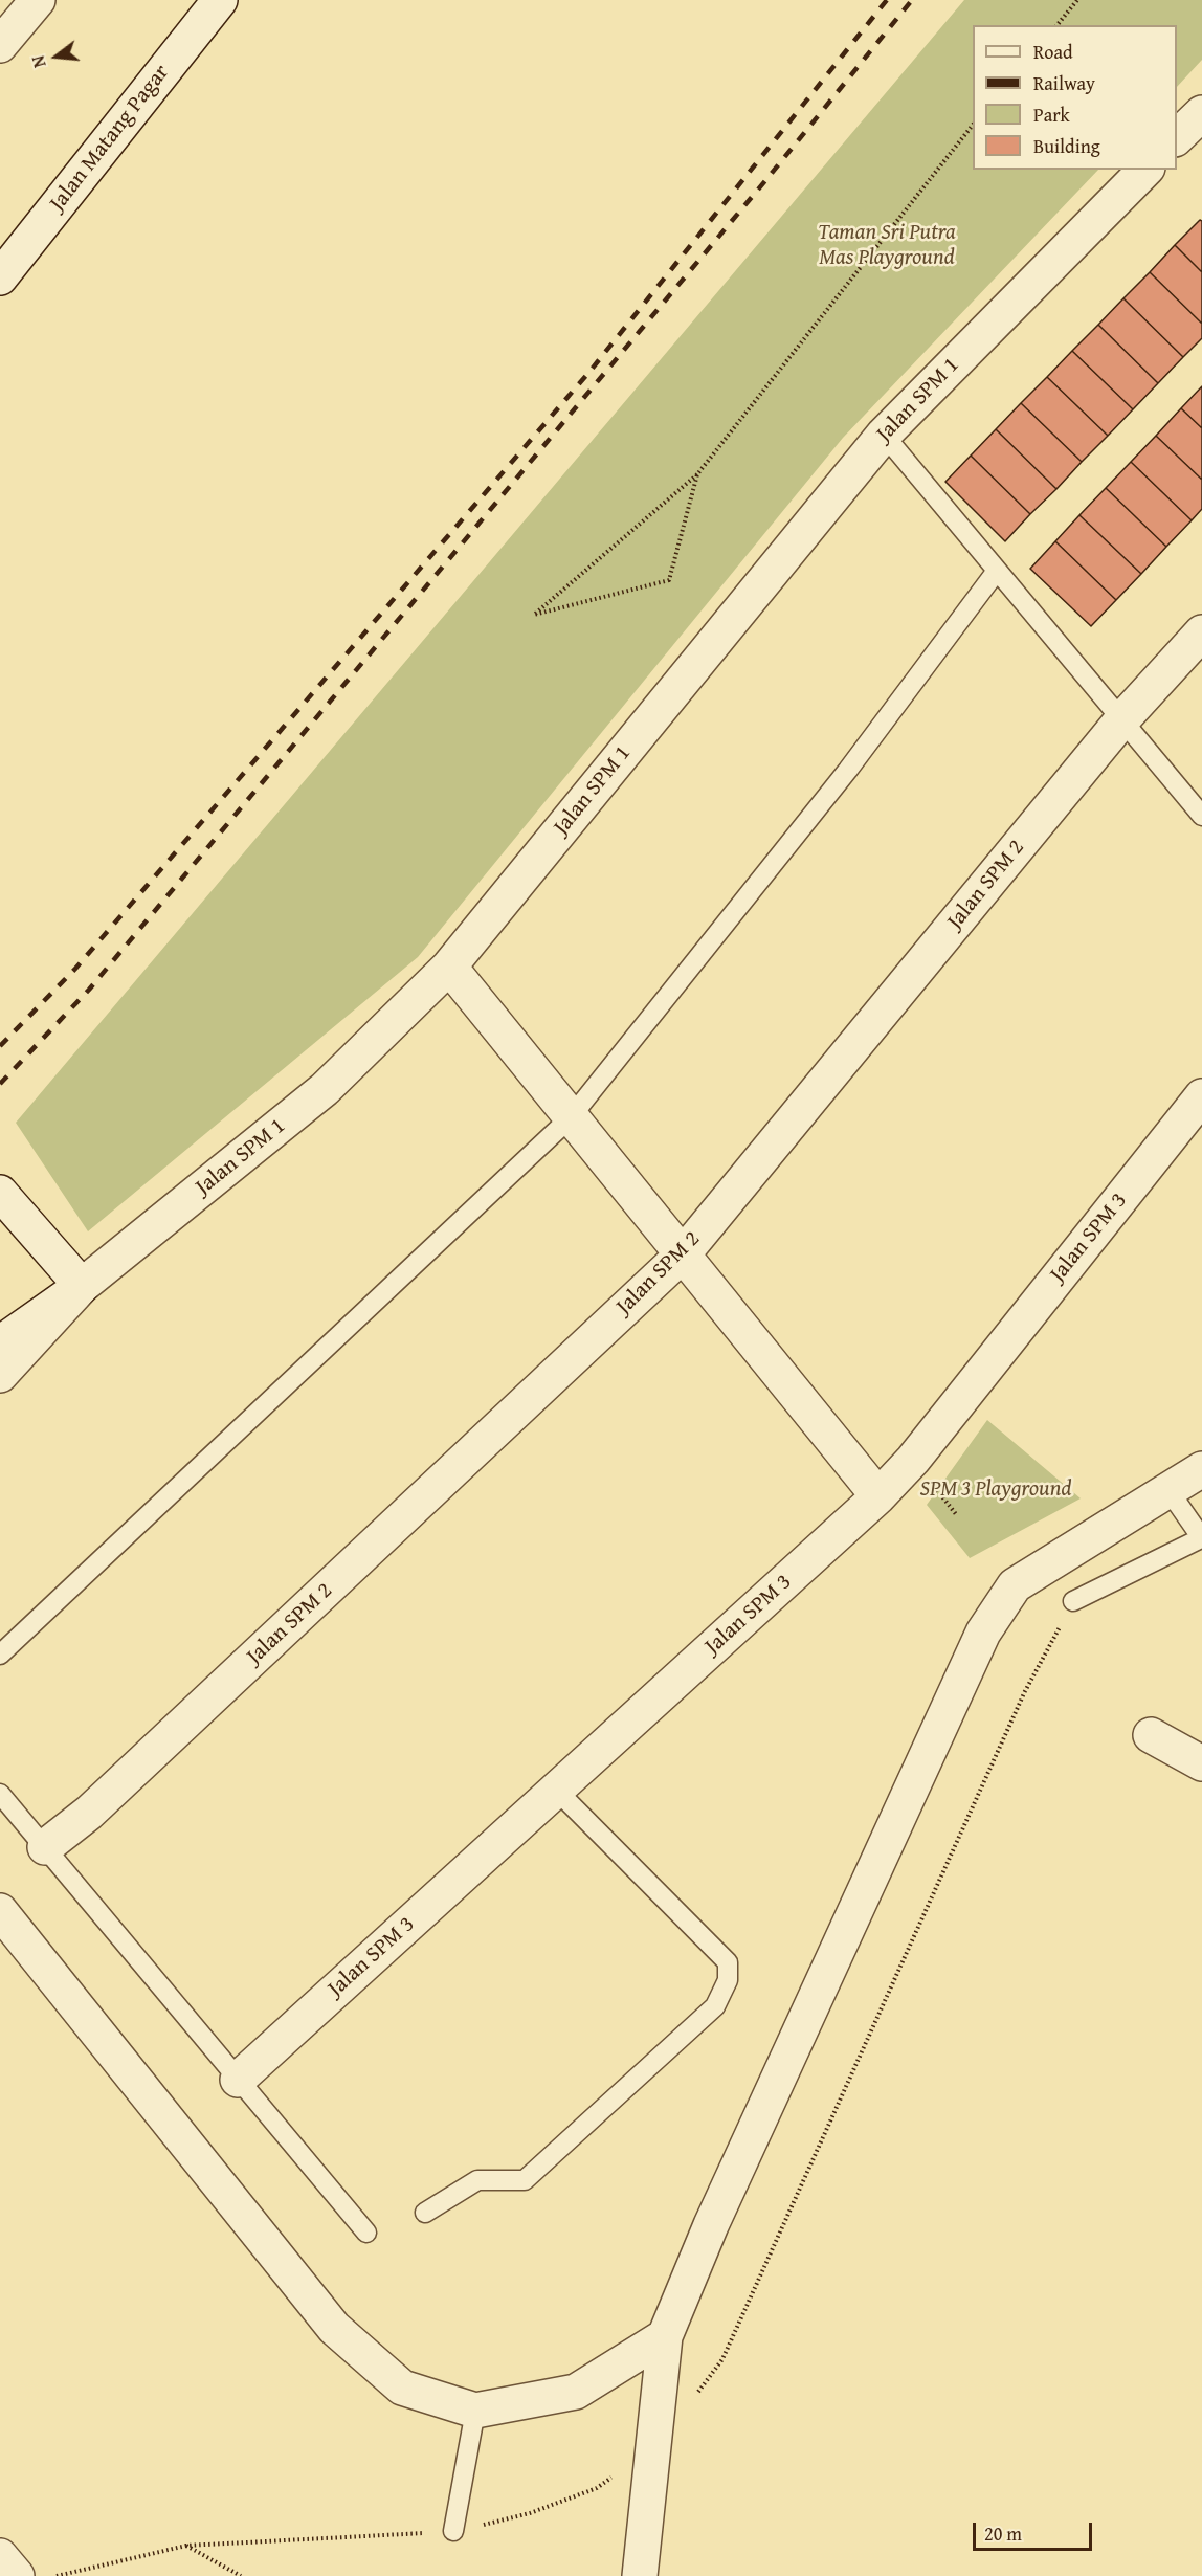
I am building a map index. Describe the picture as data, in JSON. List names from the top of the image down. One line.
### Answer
{"streets":{"street":["Jalan Matang Pagar","Jalan SPM 1","Jalan SPM 2","Jalan SPM 3"]},"parks":["Taman Sri Putra Mas Playground","SPM 3 Playground"],"legend":["Road","Railway","Park","Building"],"scale_bar":"20 m","north":"left"}
